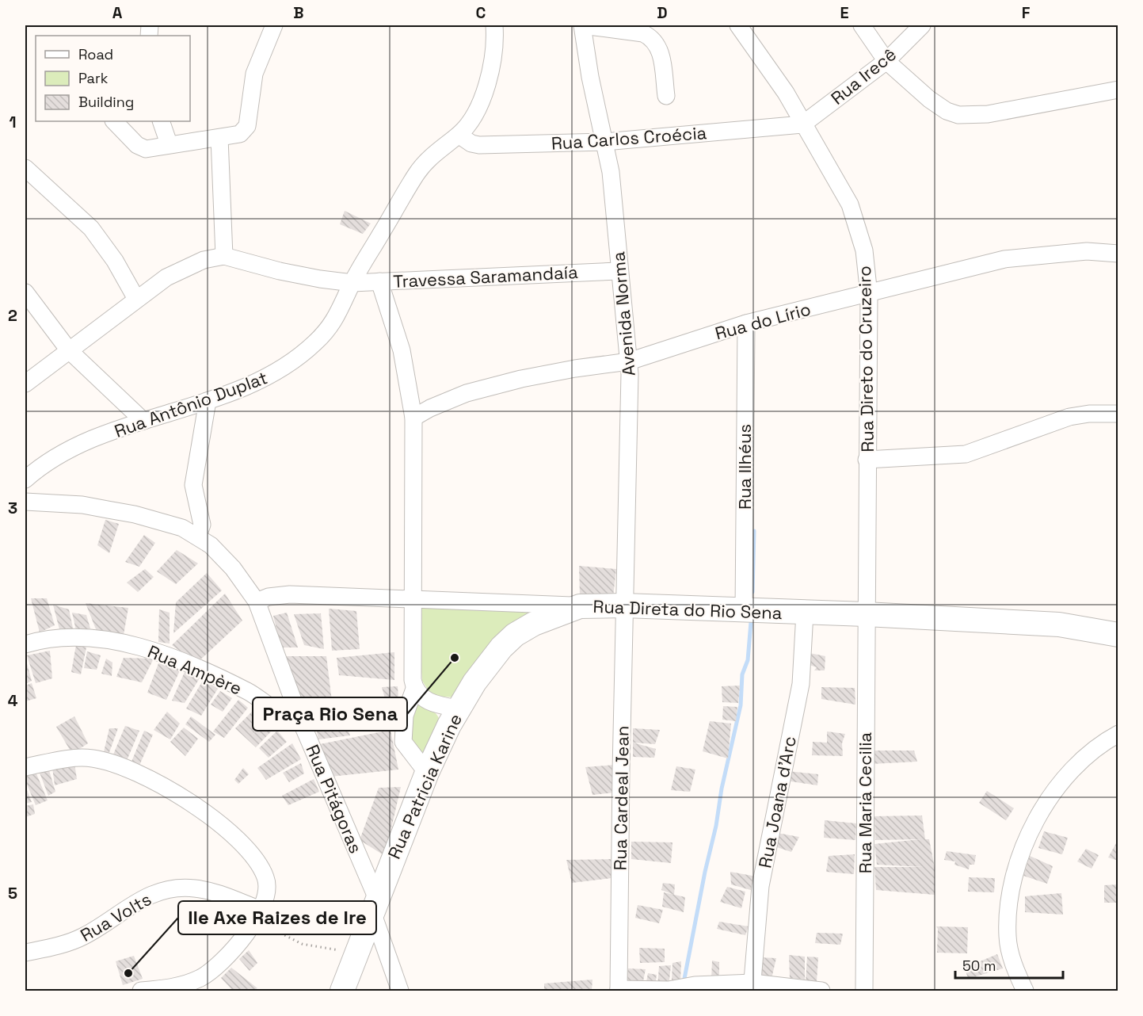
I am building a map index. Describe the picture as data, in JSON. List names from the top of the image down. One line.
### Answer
{"streets":{"main road":["Rua Direta do Rio Sena","Rua Patricia Karine"],"street":["Rua Irecê","Rua Carlos Croécia","Travessa Saramandaía","Avenida Norma","Rua do Lírio","Rua Direto do Cruzeiro","Rua Antônio Duplat","Rua Ilhéus","Rua Ampère","Rua Cardeal Jean","Rua Pitágoras","Rua Joana d'Arc","Rua Maria Cecilia","Rua Volts"]},"crossings":[["Rua Irecê","Rua Carlos Croécia"],["Rua Irecê","Rua Direto do Cruzeiro"],["Rua Carlos Croécia","Avenida Norma"],["Rua Carlos Croécia","Rua Direto do Cruzeiro"],["Rua Carlos Croécia","Rua Antônio Duplat"],["Travessa Saramandaía","Avenida Norma"],["Travessa Saramandaía","Rua Antônio Duplat"],["Avenida Norma","Rua do Lírio"],["Avenida Norma","Rua Direta do Rio Sena"],["Avenida Norma","Rua Cardeal Jean"],["Rua do Lírio","Rua Direto do Cruzeiro"],["Rua do Lírio","Rua Ilhéus"],["Rua Direto do Cruzeiro","Rua Direta do Rio Sena"],["Rua Direto do Cruzeiro","Rua Maria Cecilia"],["Rua Ilhéus","Rua Direta do Rio Sena"],["Rua Direta do Rio Sena","Rua Patricia Karine"],["Rua Direta do Rio Sena","Rua Cardeal Jean"],["Rua Direta do Rio Sena","Rua Pitágoras"],["Rua Direta do Rio Sena","Rua Joana d'Arc"],["Rua Direta do Rio Sena","Rua Maria Cecilia"],["Rua Ampère","Rua Pitágoras"],["Rua Patricia Karine","Rua Pitágoras"]],"places":["Praça Rio Sena","Ile Axe Raizes de Ire"],"legend":["Road","Park","Building"],"scale_bar":"50 m","grid":{"columns":["A","B","C","D","E","F"],"rows":["1","2","3","4","5"]}}
